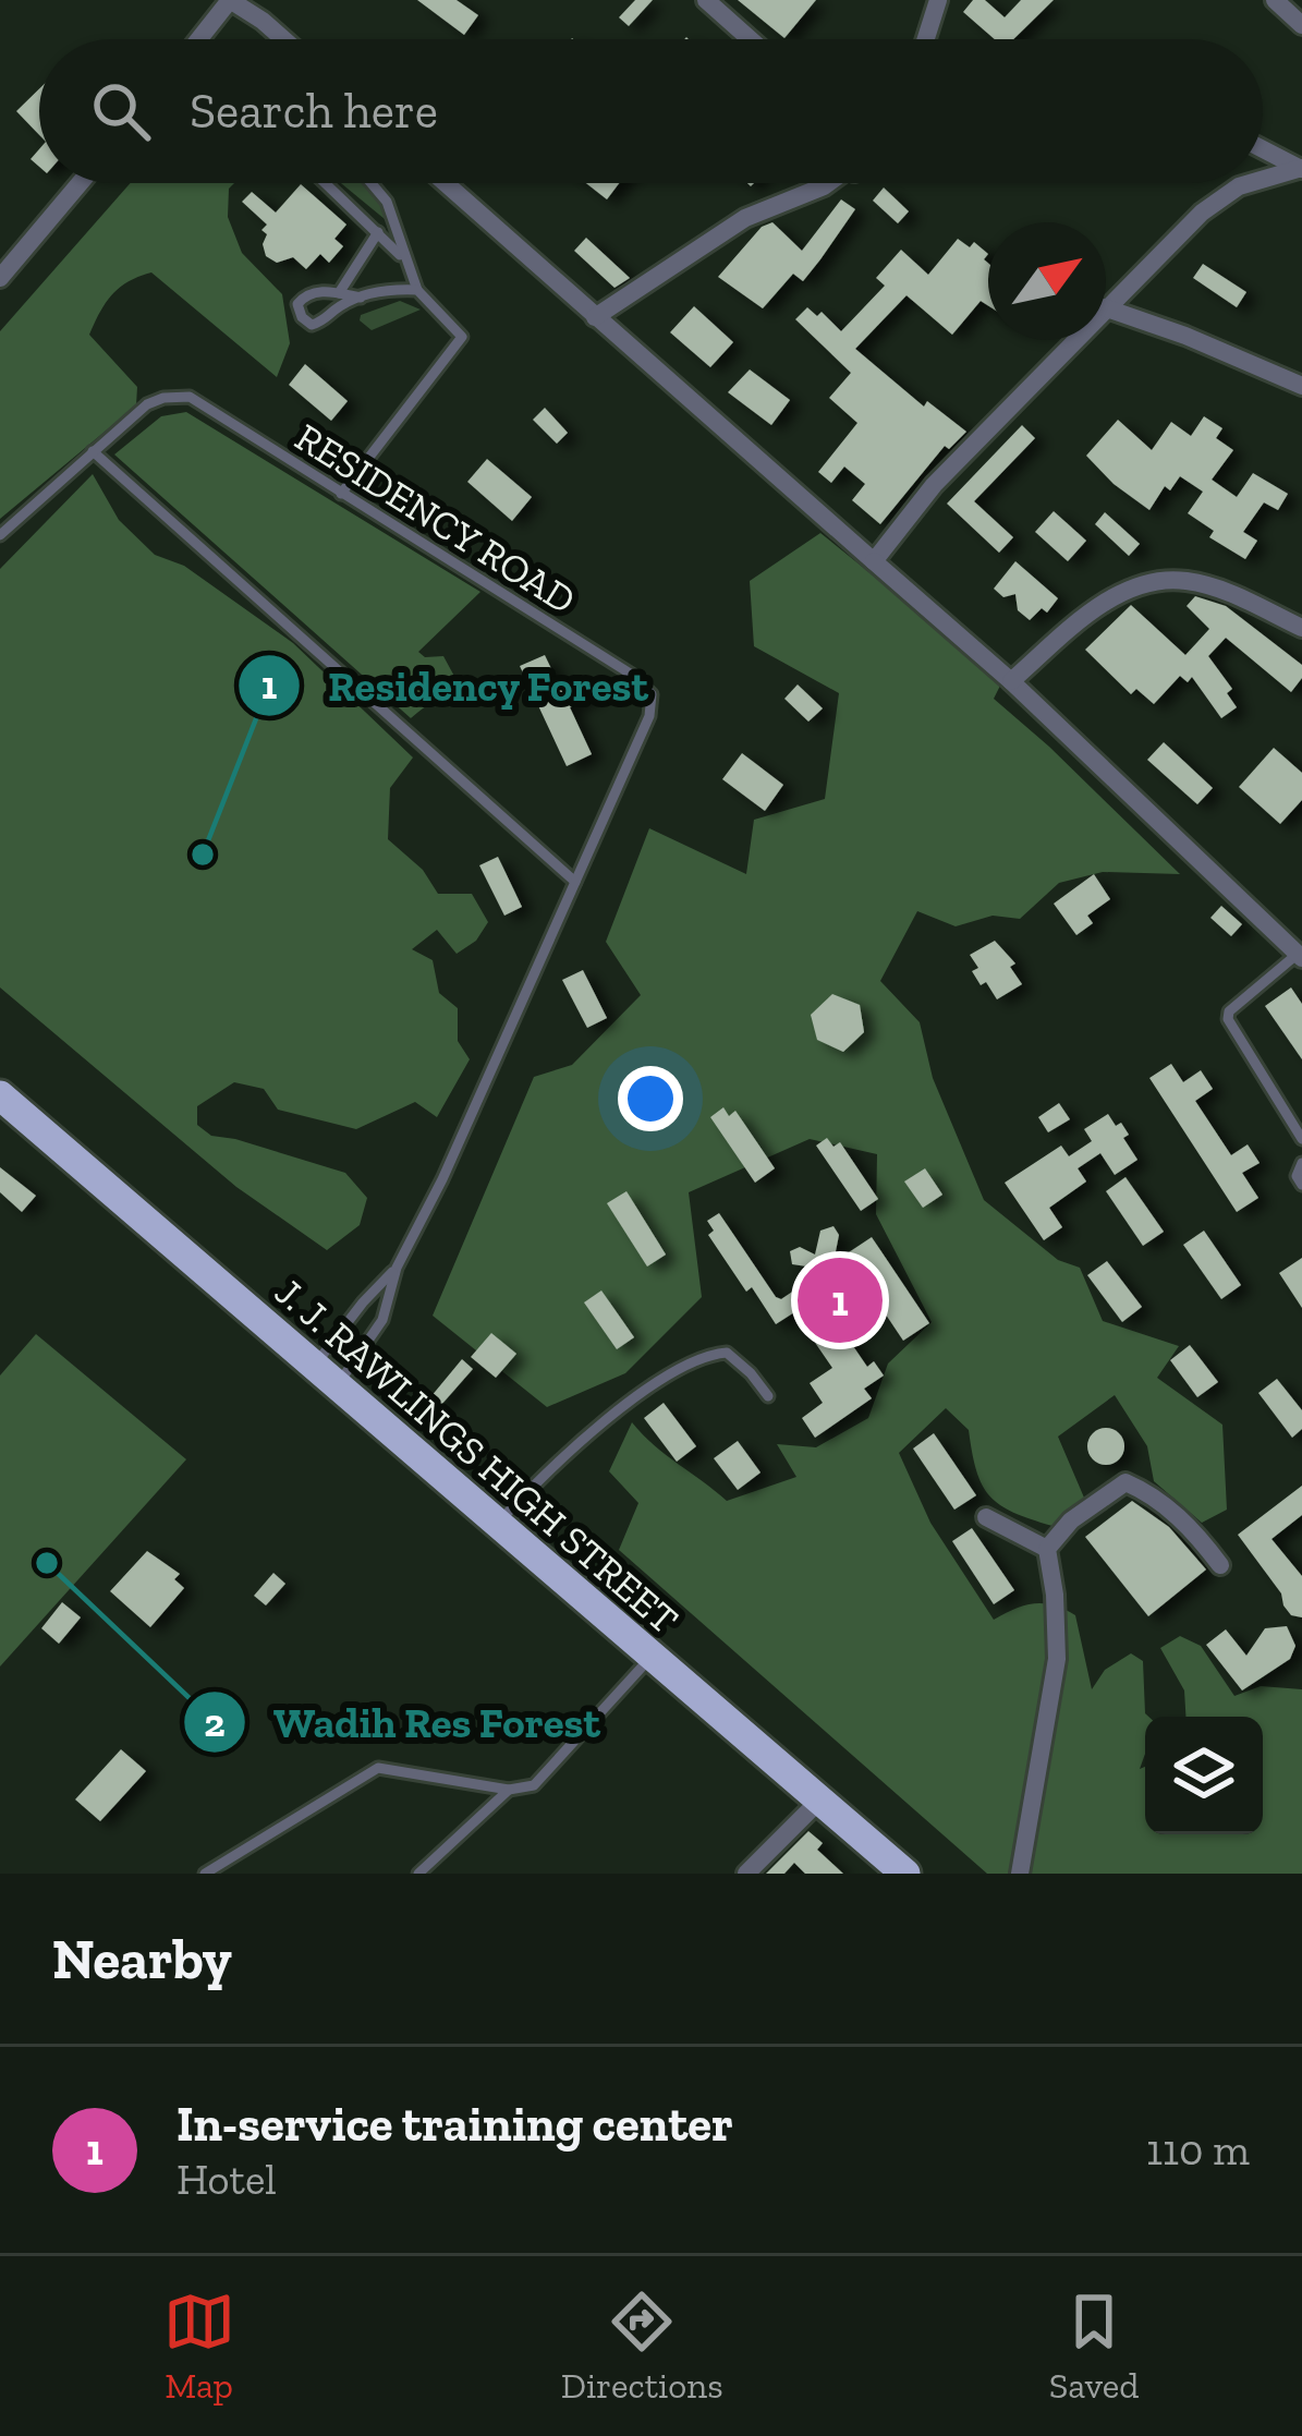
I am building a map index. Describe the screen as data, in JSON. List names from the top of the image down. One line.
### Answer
{"streets":{"main road":["J. J. RAWLINGS HIGH STREET"],"lane":["RESIDENCY ROAD"]},"crossings":[["RESIDENCY ROAD","J. J. RAWLINGS HIGH STREET"]],"places":["Residency Forest","Wadih Res Forest"],"north":"top right","page":{"search":"Search here","pins":"1","heading":"Nearby","list":[{"mark":"1","name":"In-service training center","note":"Hotel","value":"110 m"}],"nav":["Map","Directions","Saved"]}}
